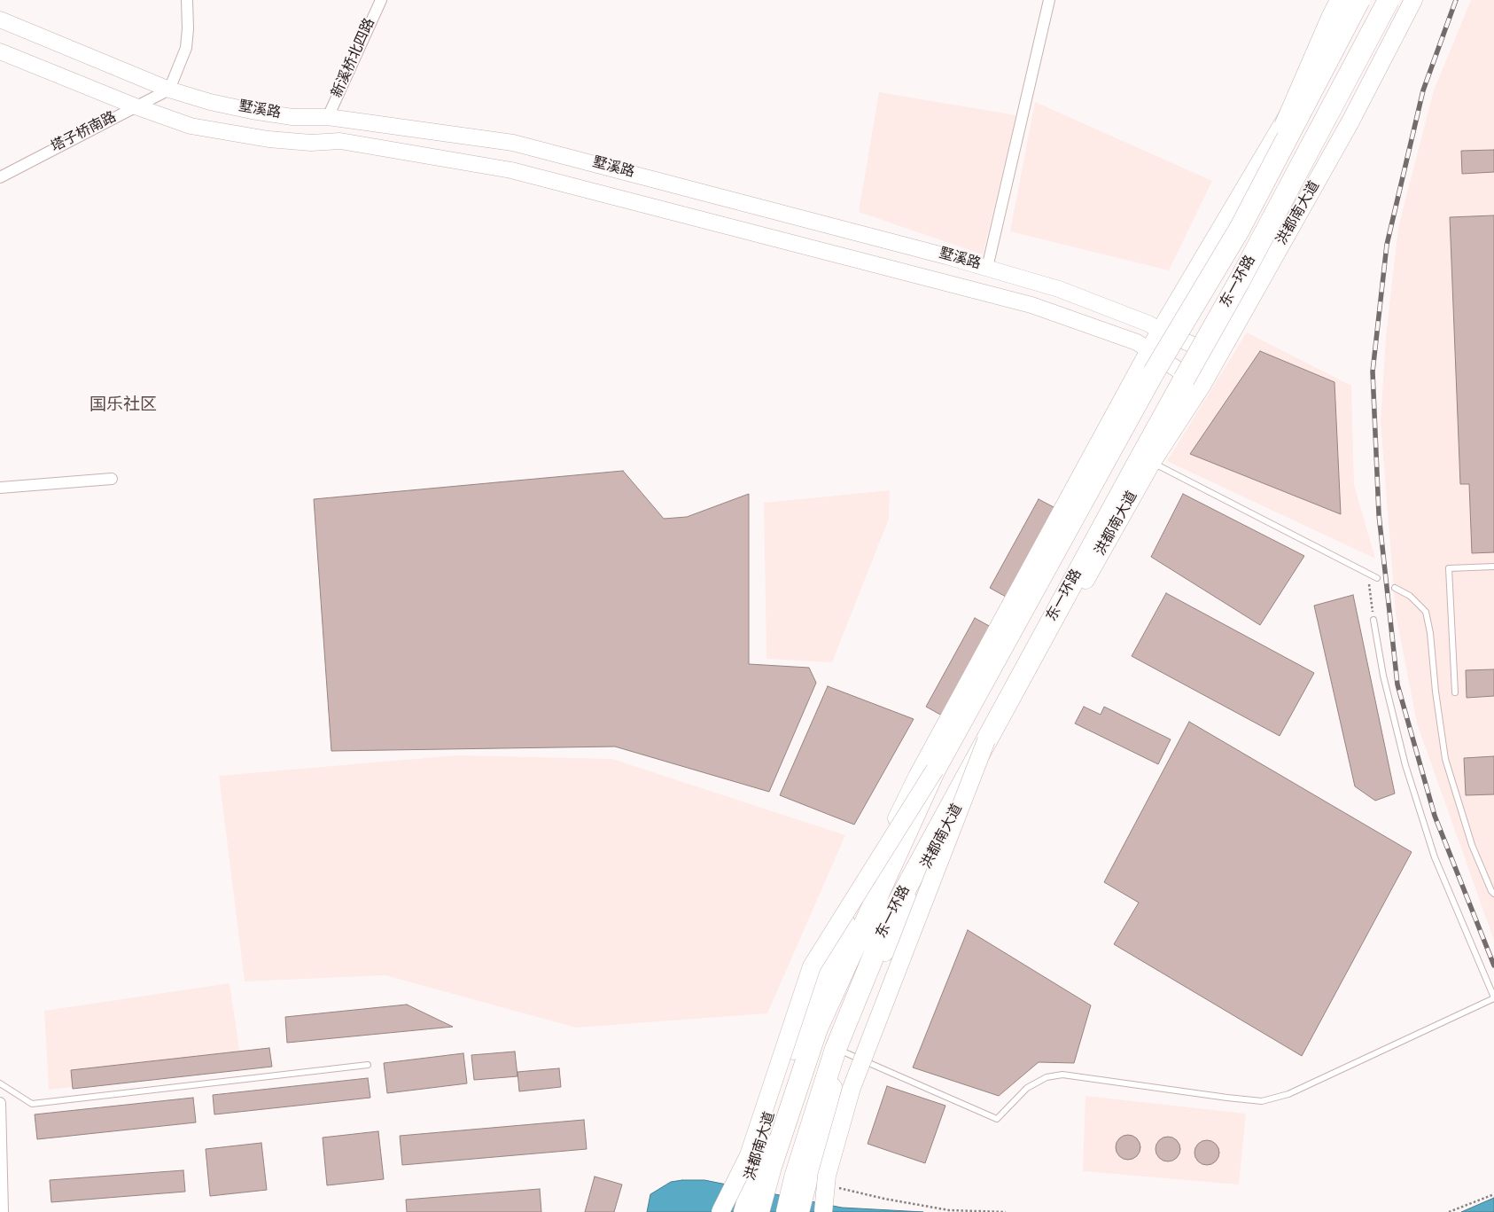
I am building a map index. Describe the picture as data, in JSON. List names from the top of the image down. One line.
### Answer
{"streets":{"highway":["东一环路"],"main road":["洪都南大道"],"street":["新溪桥北四路","墅溪路","塔子桥南路"]},"crossings":[["新溪桥北四路","墅溪路"],["墅溪路","塔子桥南路"],["墅溪路","洪都南大道"]],"districts":["国乐社区"]}
